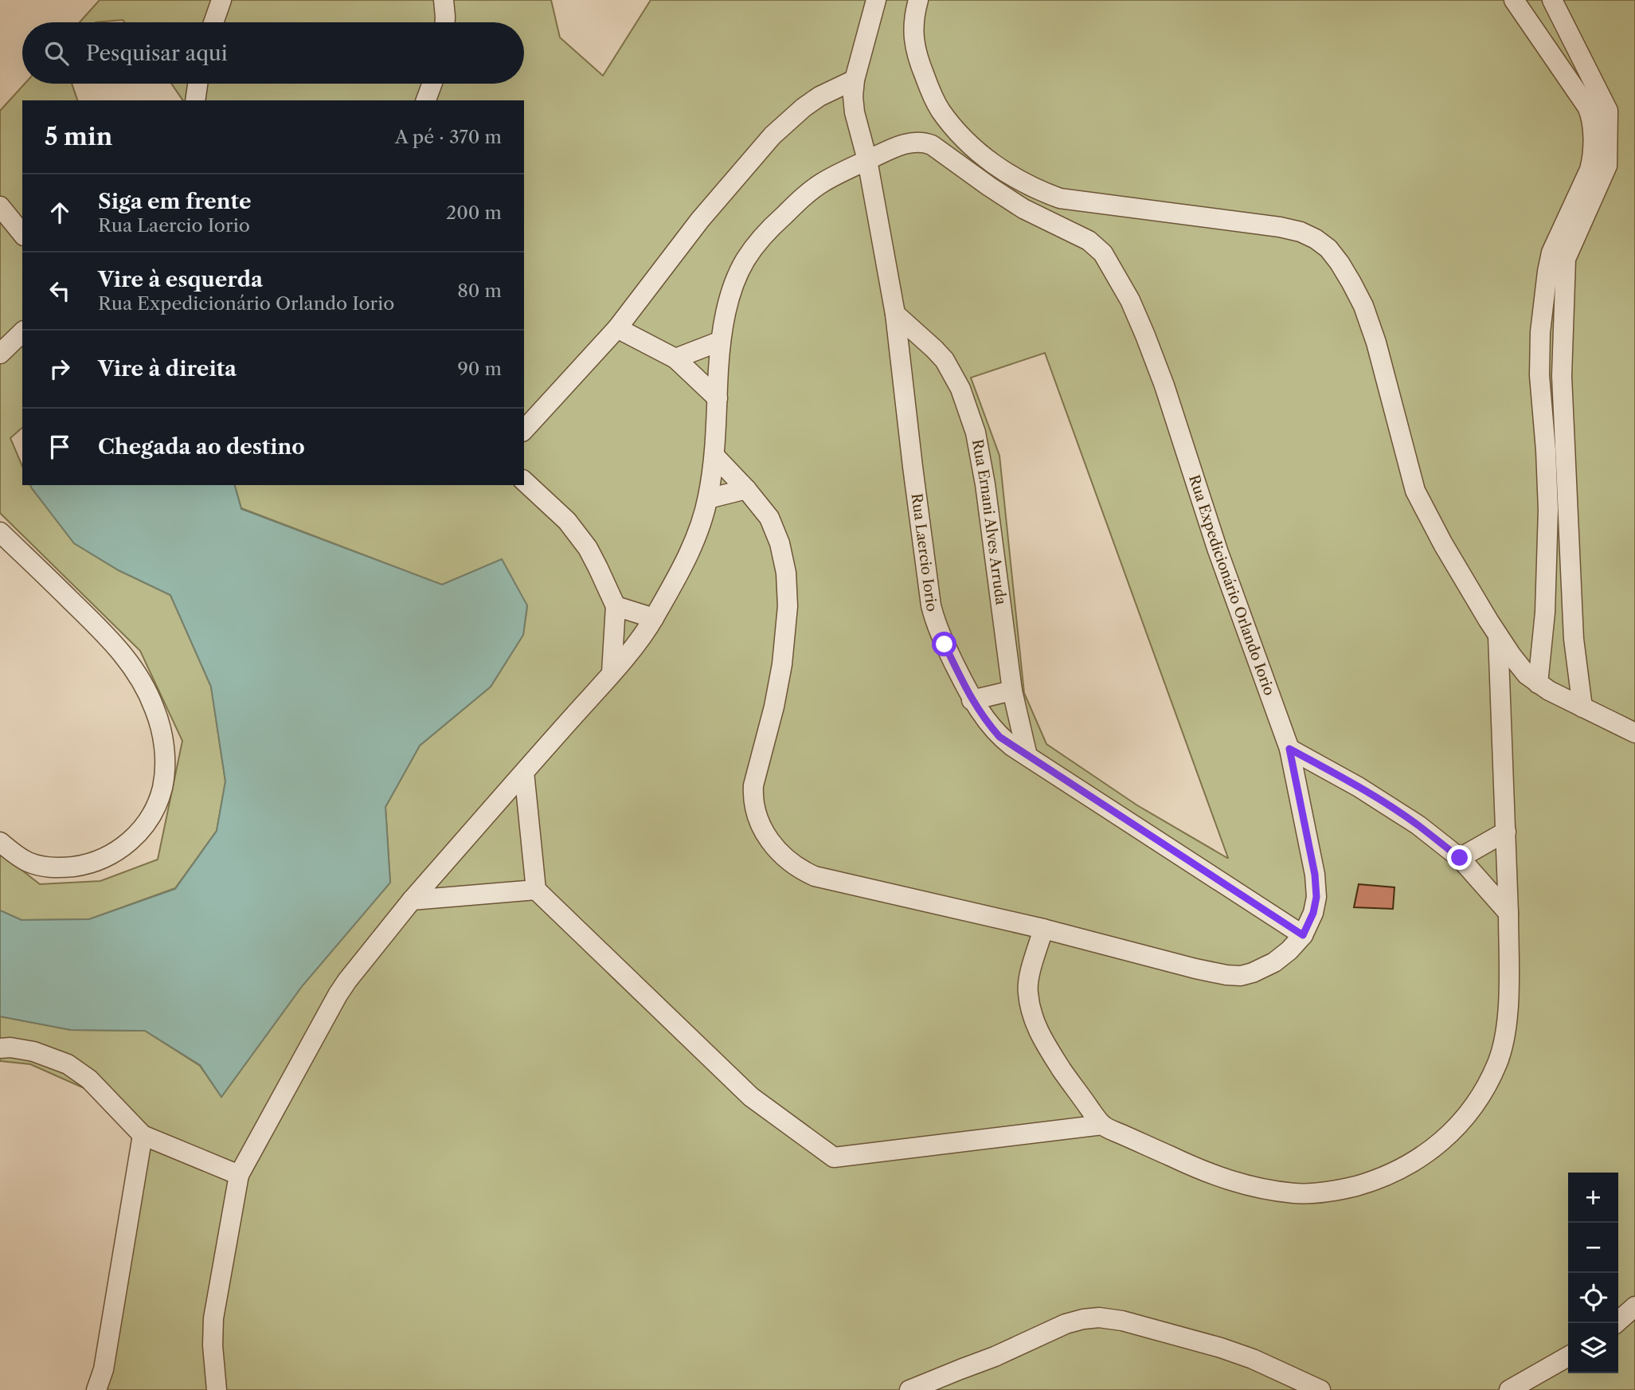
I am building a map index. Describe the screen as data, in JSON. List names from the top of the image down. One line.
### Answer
{"streets":{"street":["Rua Ernani Alves Arruda","Rua Laercio Iorio","Rua Expedicionário Orlando Iorio"]},"crossings":[["Rua Ernani Alves Arruda","Rua Laercio Iorio"],["Rua Laercio Iorio","Rua Expedicionário Orlando Iorio"]],"page":{"search":"Pesquisar aqui","heading":["5 min","A pé · 370 m"],"list":[["Siga em frente","Rua Laercio Iorio","200 m"],["Vire à esquerda","Rua Expedicionário Orlando Iorio","80 m"],["Vire à direita","90 m"],"Chegada ao destino"],"map_buttons":["+","−"]}}
